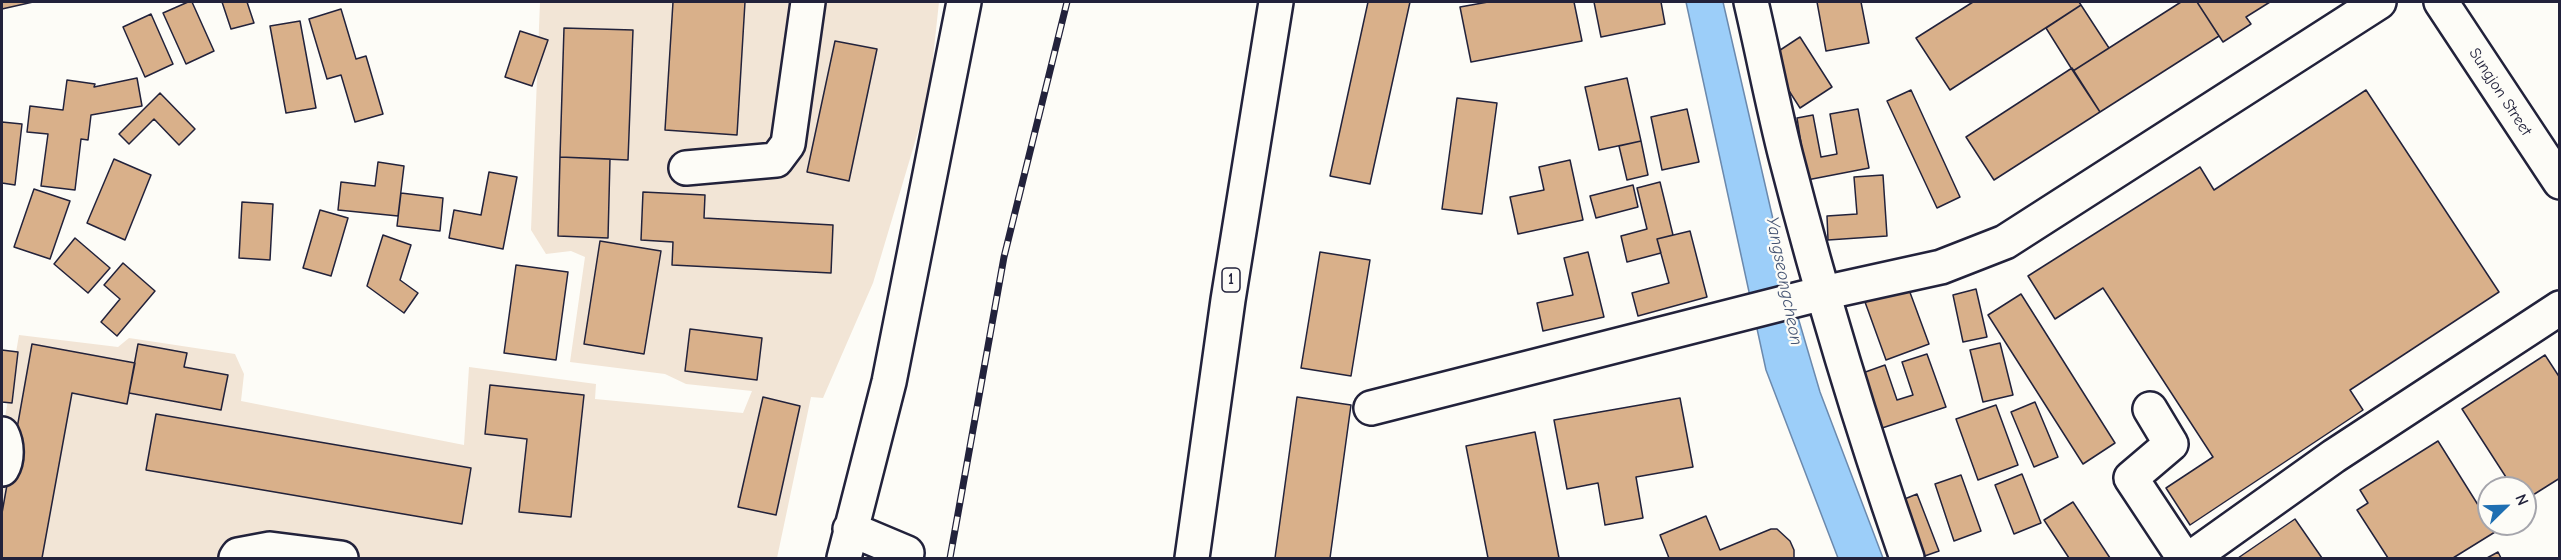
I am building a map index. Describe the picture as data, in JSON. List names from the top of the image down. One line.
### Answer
{"streets":{"street":["Sungjon Street","1"]},"water":["Yangseongcheon"],"north":"top right"}
